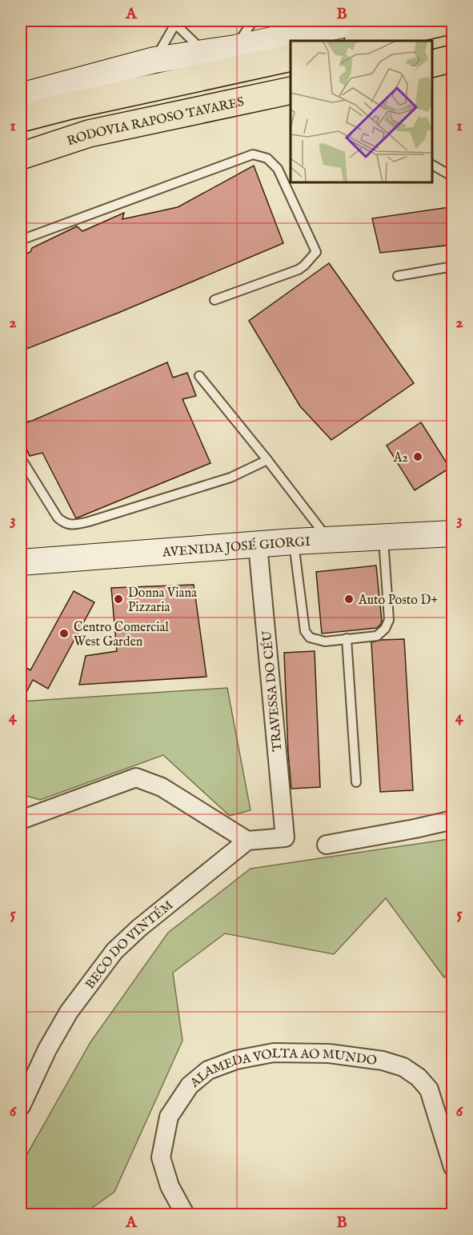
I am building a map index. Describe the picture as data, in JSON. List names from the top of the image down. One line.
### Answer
{"streets":{"highway":["RODOVIA RAPOSO TAVARES"],"street":["AVENIDA JOSÉ GIORGI","TRAVESSA DO CÉU","BECO DO VINTÉM","ALAMEDA VOLTA AO MUNDO"]},"crossings":[["AVENIDA JOSÉ GIORGI","TRAVESSA DO CÉU"],["TRAVESSA DO CÉU","BECO DO VINTÉM"]],"places":["A2","Donna Viana Pizzaria","Auto Posto D+","Centro Comercial West Garden"],"grid":{"columns":["A","B"],"rows":["1","2","3","4","5","6"]}}
